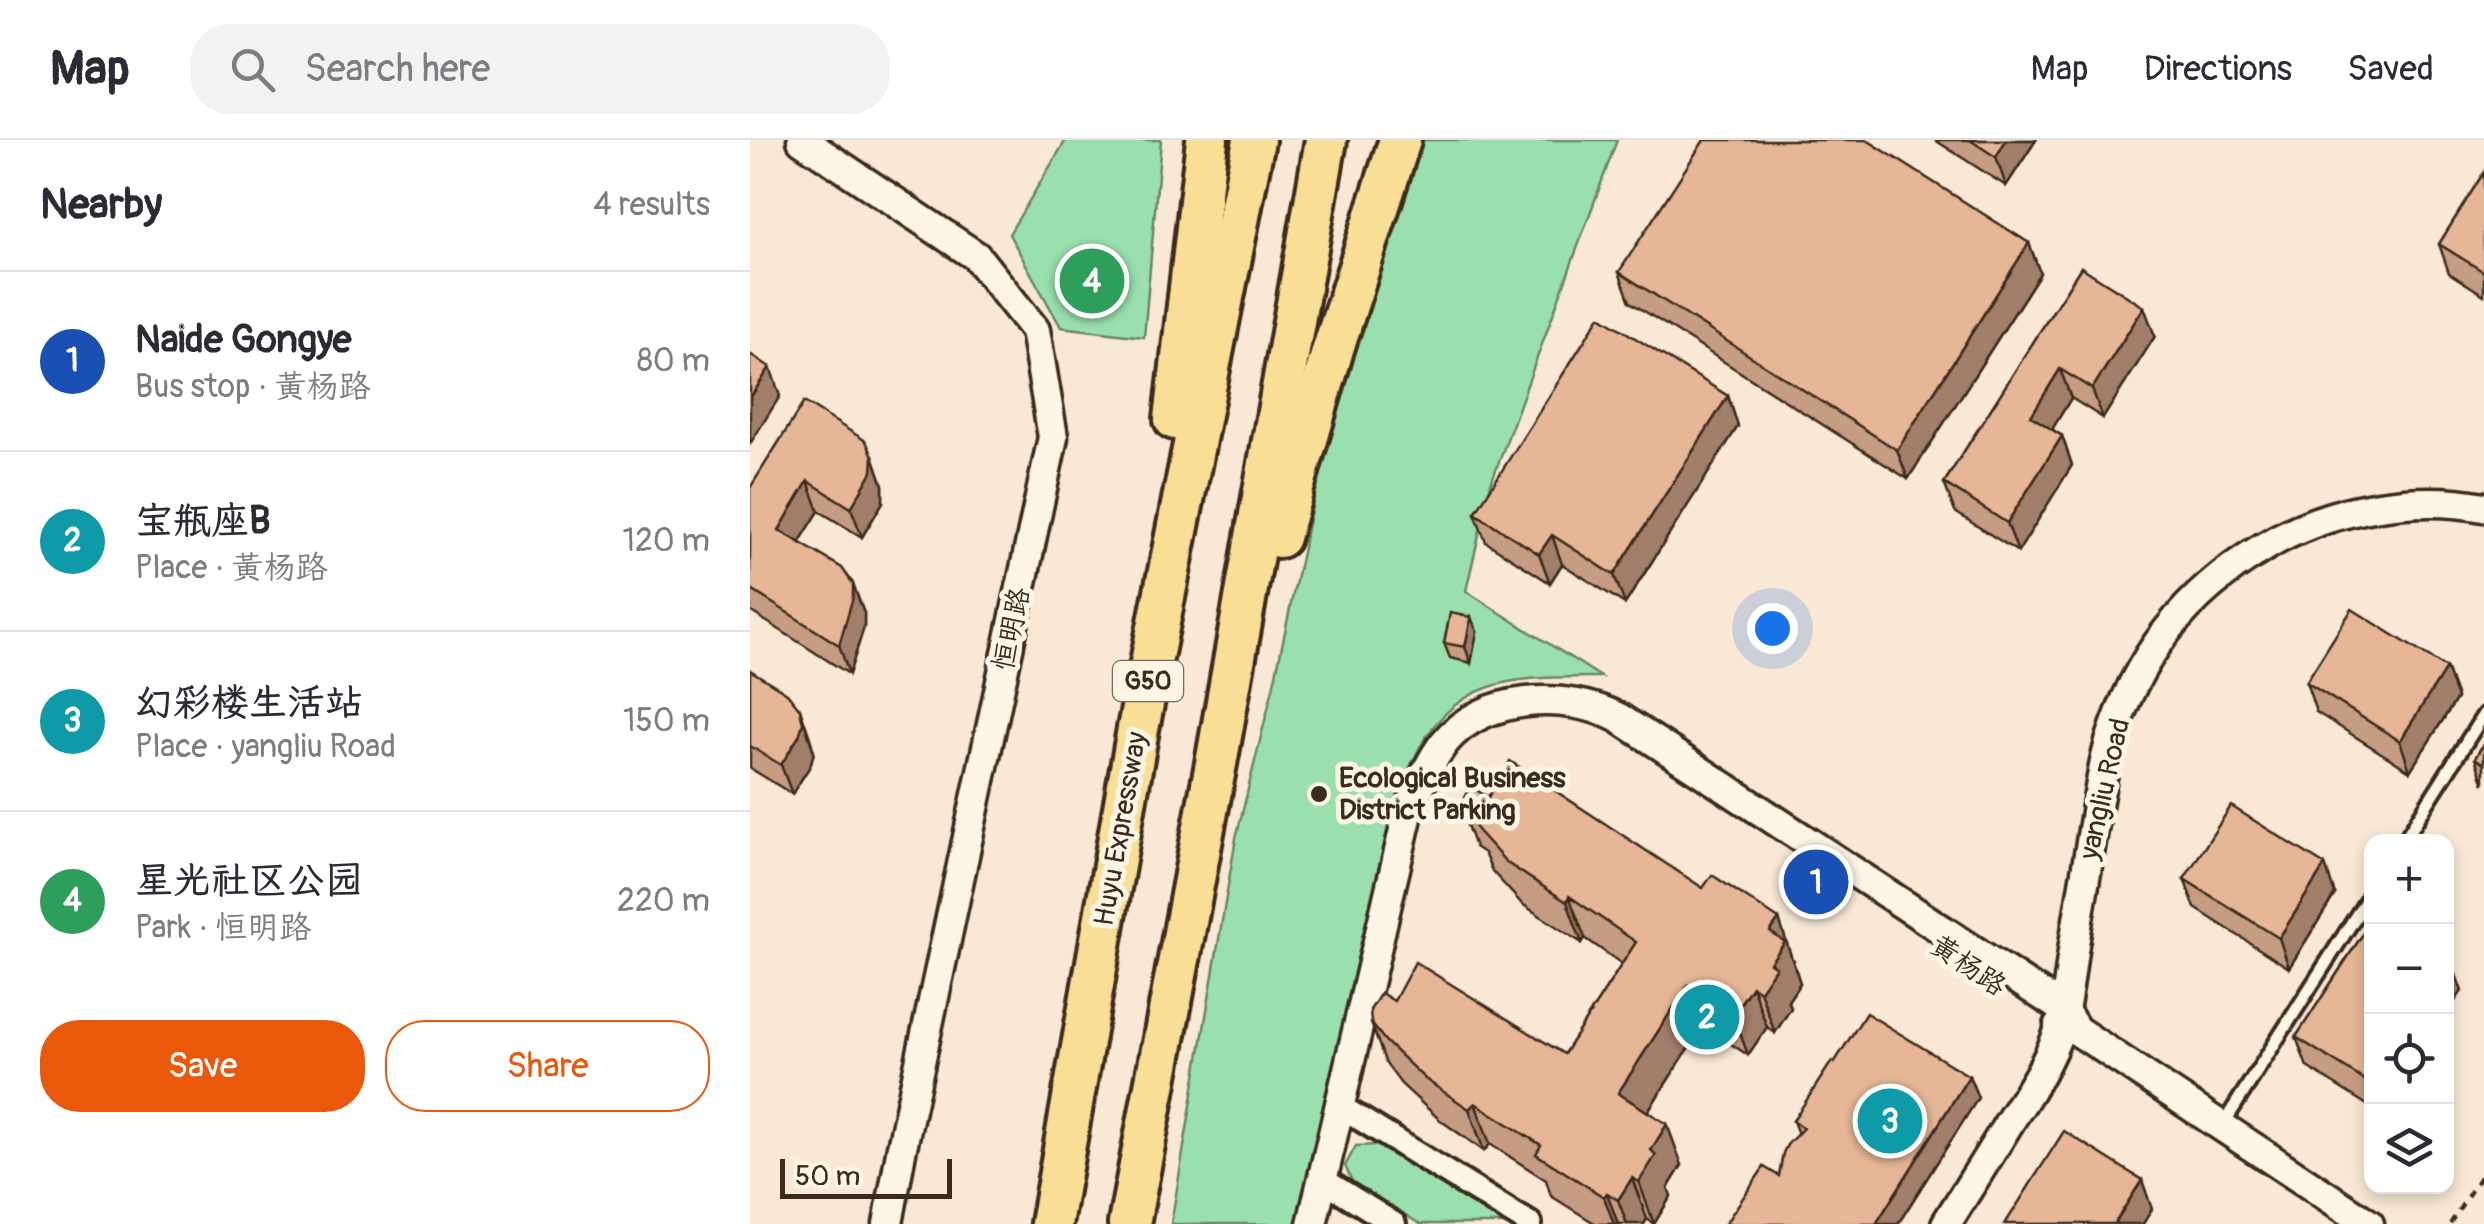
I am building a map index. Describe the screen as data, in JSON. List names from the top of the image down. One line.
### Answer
{"streets":{"highway":["G50","Huyu Expressway"],"street":["恒明路","yangliu Road","黄杨路"]},"crossings":[["yangliu Road","黄杨路"]],"places":["Ecological Business District Parking"],"scale_bar":"50 m","page":{"header":"Map","search":"Search here","nav":["Map","Directions","Saved"],"heading":["Nearby","4 results"],"pins":["4","1","2","3"],"list":[{"mark":"1","name":"Naide Gongye","note":"Bus stop · 黄杨路","value":"80 m"},{"mark":"2","name":"宝瓶座B","note":"Place · 黄杨路","value":"120 m"},{"mark":"3","name":"幻彩楼生活站","note":"Place · yangliu Road","value":"150 m"},{"mark":"4","name":"星光社区公园","note":"Park · 恒明路","value":"220 m"}],"map_buttons":["+","−"],"buttons":["Save","Share"],"scale":"50 m"}}
